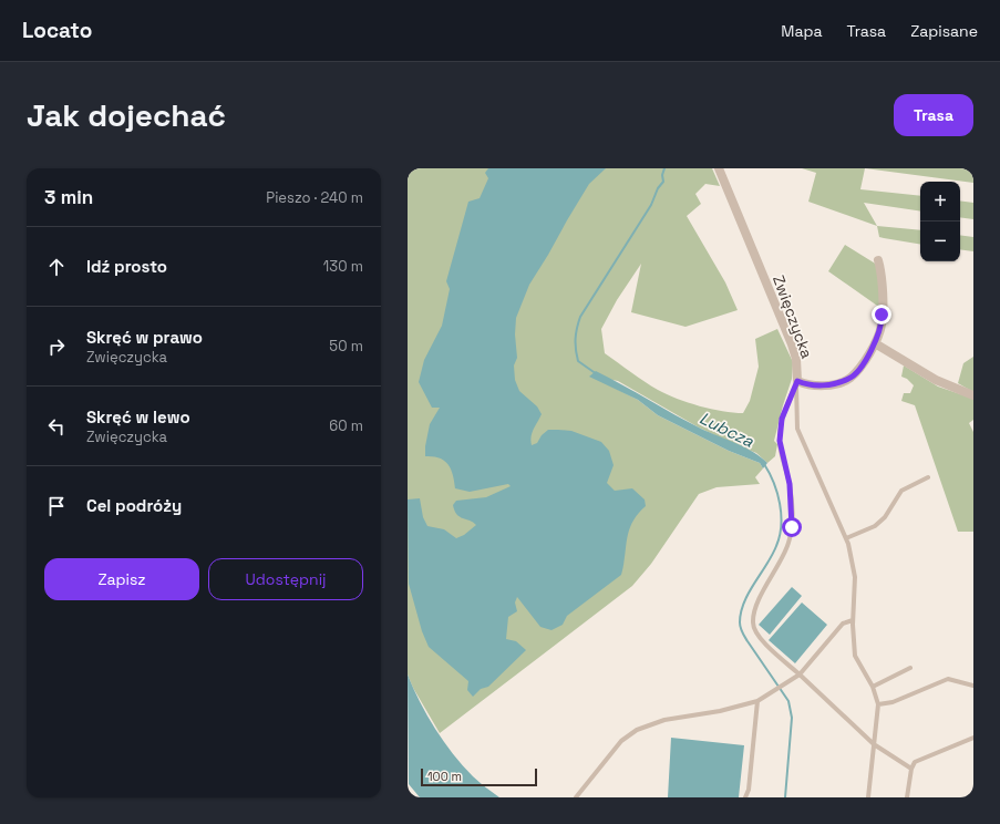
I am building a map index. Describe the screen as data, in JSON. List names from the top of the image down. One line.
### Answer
{"streets":{"street":["Zwięczycka"]},"water":["Lubcza"],"scale_bar":"100 m","page":{"header":"Locato","nav":["Mapa","Trasa","Zapisane"],"buttons":["Trasa",["Zapisz","Udostępnij"]],"title":"Jak dojechać","heading":["3 min","Pieszo · 240 m"],"map_buttons":["+","−"],"list":[["Idź prosto","130 m"],["Skręć w prawo","Zwięczycka","50 m"],["Skręć w lewo","Zwięczycka","60 m"],"Cel podróży"],"scale":"100 m"}}
